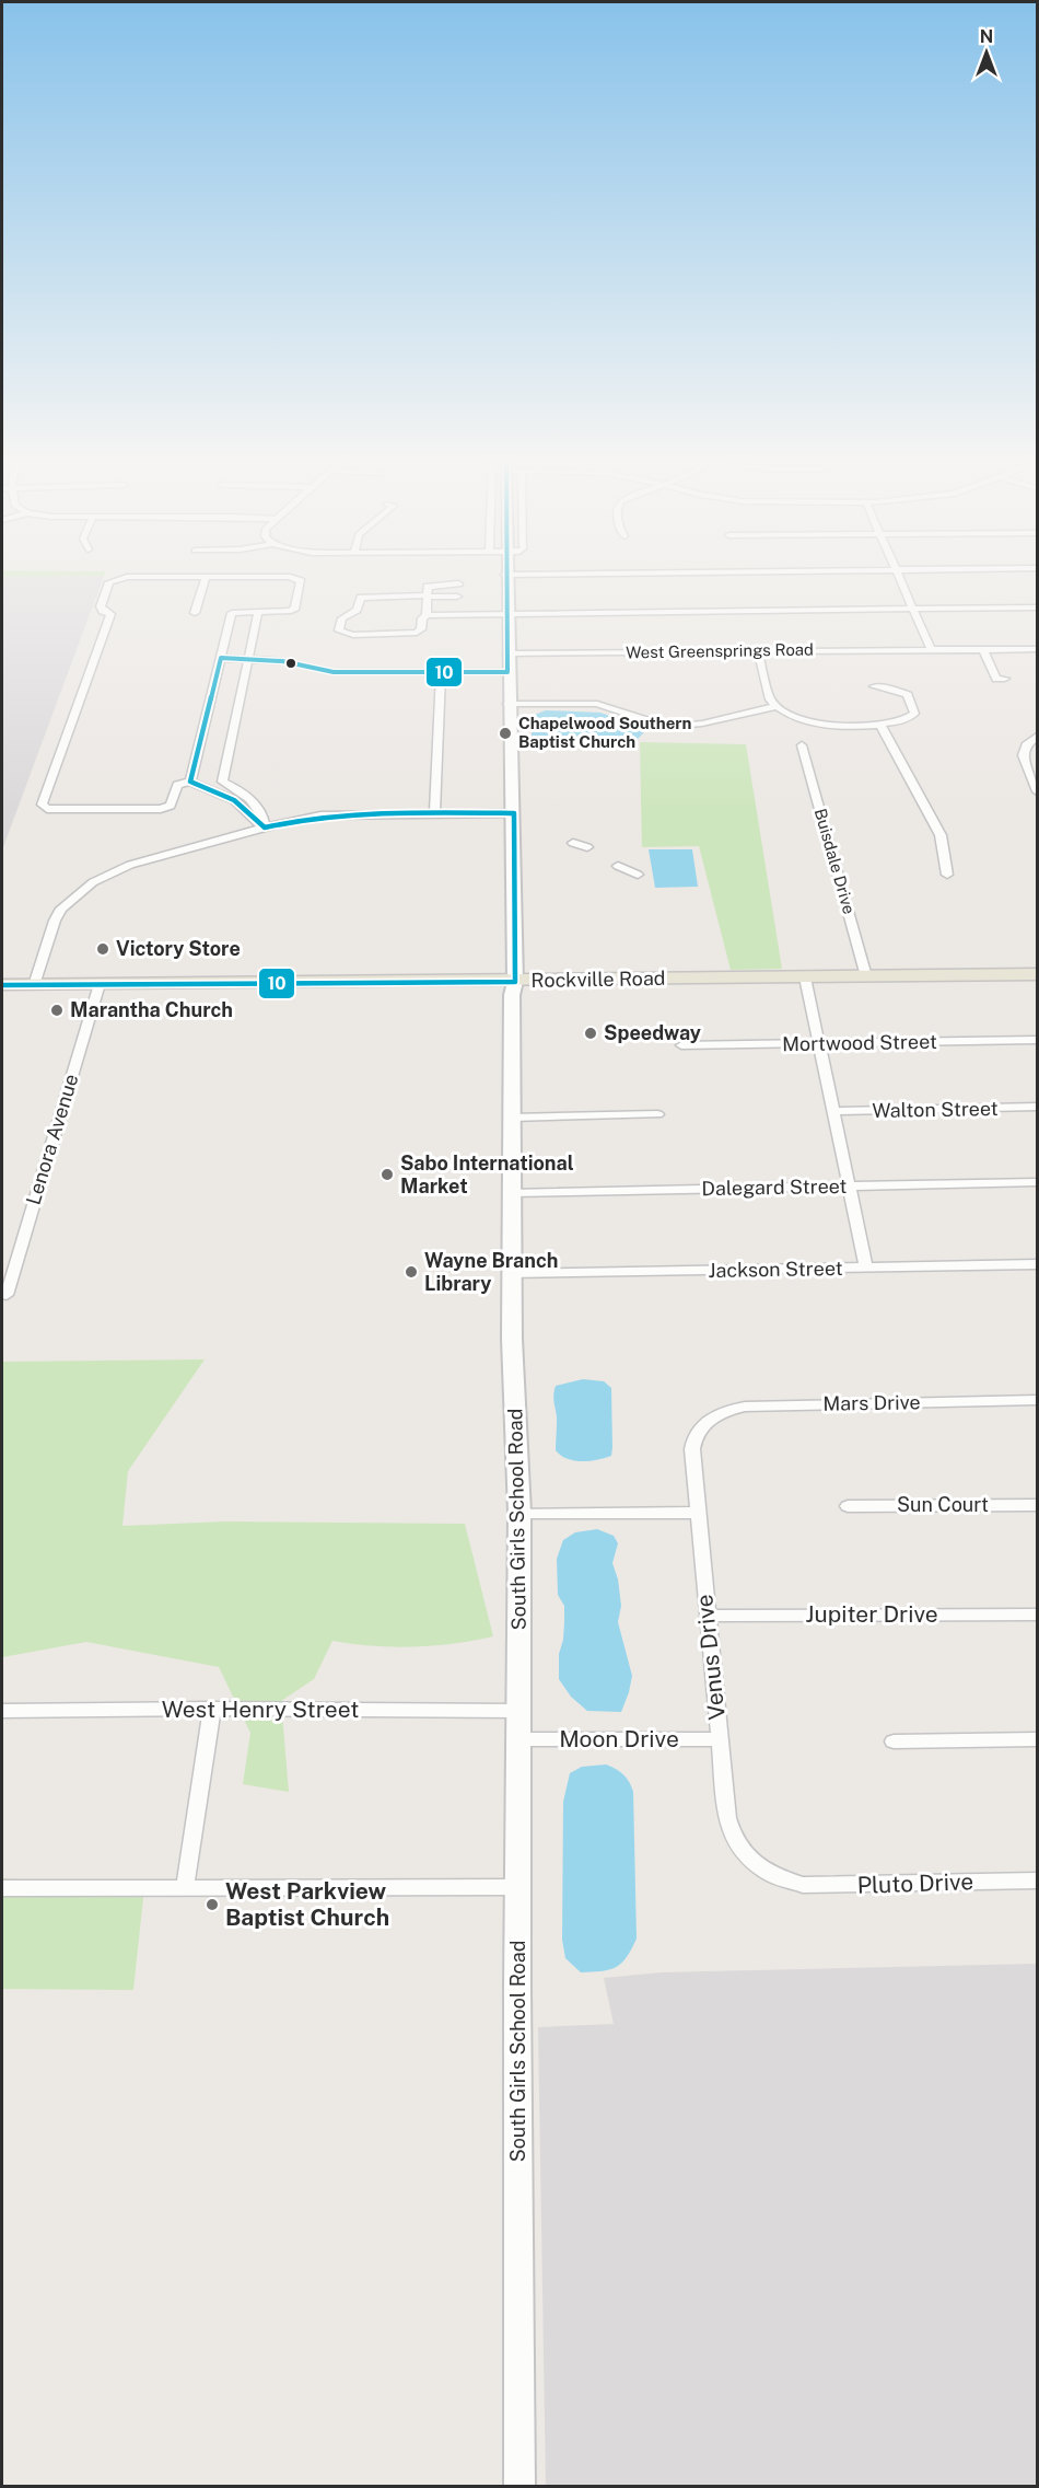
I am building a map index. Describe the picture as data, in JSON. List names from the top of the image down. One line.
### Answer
{"streets":{"main road":["Rockville Road","South Girls School Road"],"street":["West Greensprings Road","Buisdale Drive","Mortwood Street","Walton Street","Lenora Avenue","Dalegard Street","Jackson Street","Mars Drive","Sun Court","Jupiter Drive","Venus Drive","West Henry Street","Moon Drive","Pluto Drive"]},"crossings":[["West Greensprings Road","South Girls School Road"],["Buisdale Drive","Rockville Road"],["Rockville Road","Lenora Avenue"],["Rockville Road","South Girls School Road"],["Dalegard Street","South Girls School Road"],["Jackson Street","South Girls School Road"],["Mars Drive","Venus Drive"],["South Girls School Road","West Henry Street"],["South Girls School Road","Moon Drive"],["Jupiter Drive","Venus Drive"],["Venus Drive","Moon Drive"],["Venus Drive","Pluto Drive"]],"places":["Chapelwood Southern Baptist Church","Victory Store","Marantha Church","Speedway","Sabo International Market","Wayne Branch Library","West Parkview Baptist Church"],"lines":["transit line 10"],"north":"top"}
